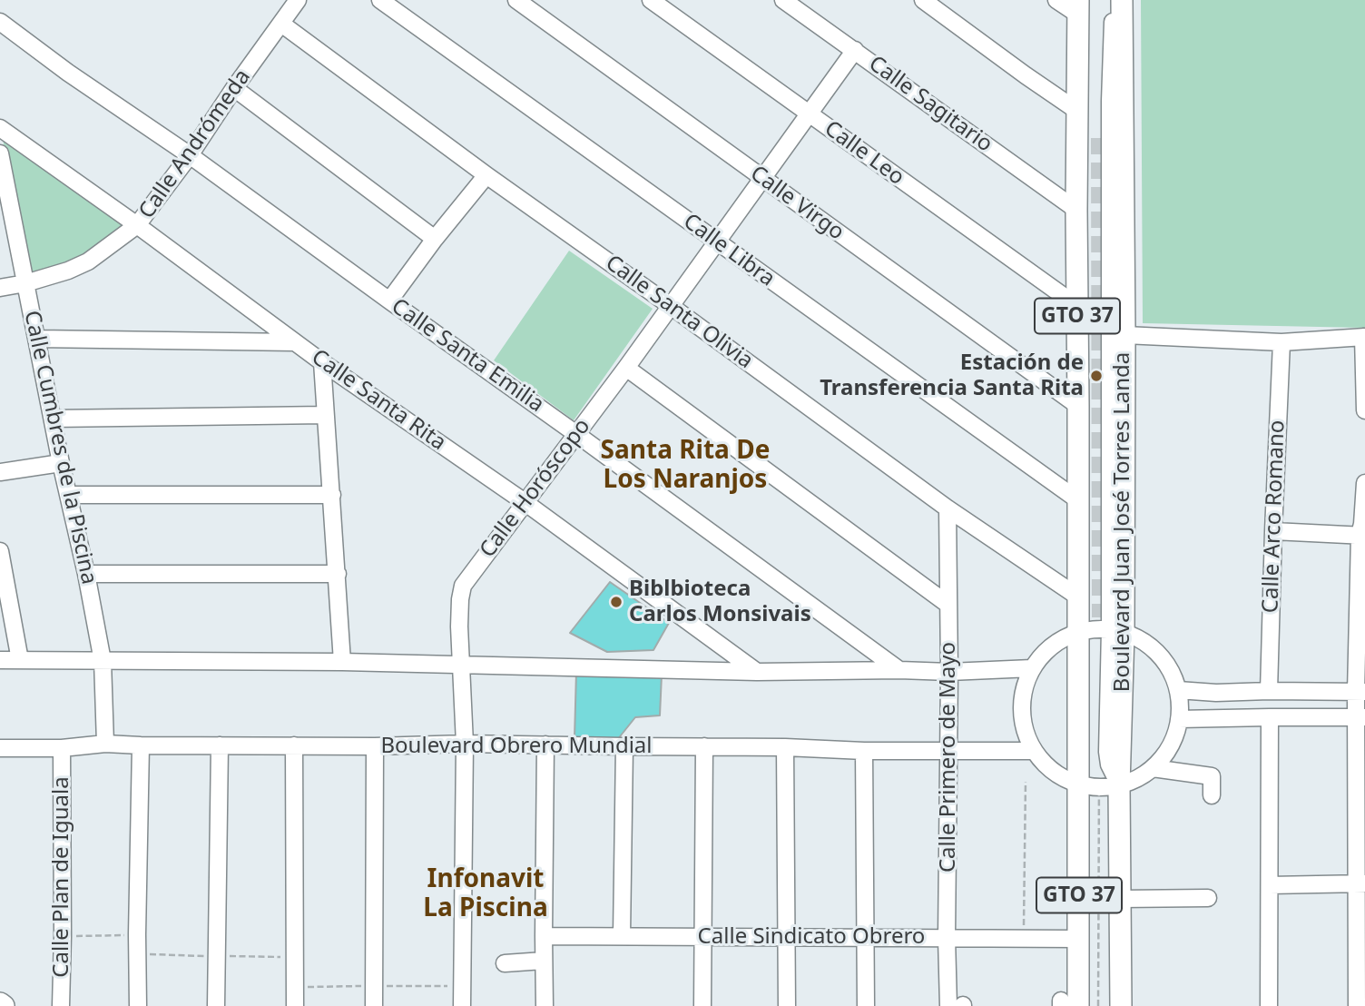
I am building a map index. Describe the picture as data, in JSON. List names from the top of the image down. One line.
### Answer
{"streets":{"main road":["GTO 37","Boulevard Juan José Torres Landa"],"street":["Calle Sagitario","Calle Andrómeda","Calle Leo","Calle Virgo","Calle Libra","Calle Santa Olivia","Calle Santa Emilia","Calle Santa Rita","Calle Cumbres de la Piscina","Calle Horóscopo","Calle Arco Romano","Boulevard Obrero Mundial","Calle Primero de Mayo","Calle Plan de Iguala","Calle Sindicato Obrero"]},"crossings":[["Calle Sagitario","Calle Horóscopo"],["Calle Sagitario","Boulevard Juan José Torres Landa"],["Calle Andrómeda","Calle Santa Olivia"],["Calle Andrómeda","Calle Santa Emilia"],["Calle Andrómeda","Calle Santa Rita"],["Calle Andrómeda","Calle Cumbres de la Piscina"],["Calle Leo","Calle Horóscopo"],["Calle Leo","Boulevard Juan José Torres Landa"],["Calle Virgo","Calle Horóscopo"],["Calle Virgo","Boulevard Juan José Torres Landa"],["Calle Libra","Calle Horóscopo"],["Calle Libra","Boulevard Juan José Torres Landa"],["Calle Santa Olivia","Calle Horóscopo"],["Calle Santa Olivia","Boulevard Juan José Torres Landa"],["Calle Santa Olivia","Calle Primero de Mayo"],["Calle Santa Emilia","Calle Horóscopo"],["Calle Santa Rita","Calle Horóscopo"],["Calle Cumbres de la Piscina","Boulevard Obrero Mundial"],["Calle Horóscopo","Boulevard Obrero Mundial"],["Boulevard Juan José Torres Landa","Calle Sindicato Obrero"],["Boulevard Obrero Mundial","Calle Primero de Mayo"],["Boulevard Obrero Mundial","Calle Plan de Iguala"],["Calle Primero de Mayo","Calle Sindicato Obrero"]],"districts":["Santa Rita De Los Naranjos","Infonavit La Piscina"],"places":["Estación de Transferencia Santa Rita","Biblbioteca Carlos Monsivais"]}
